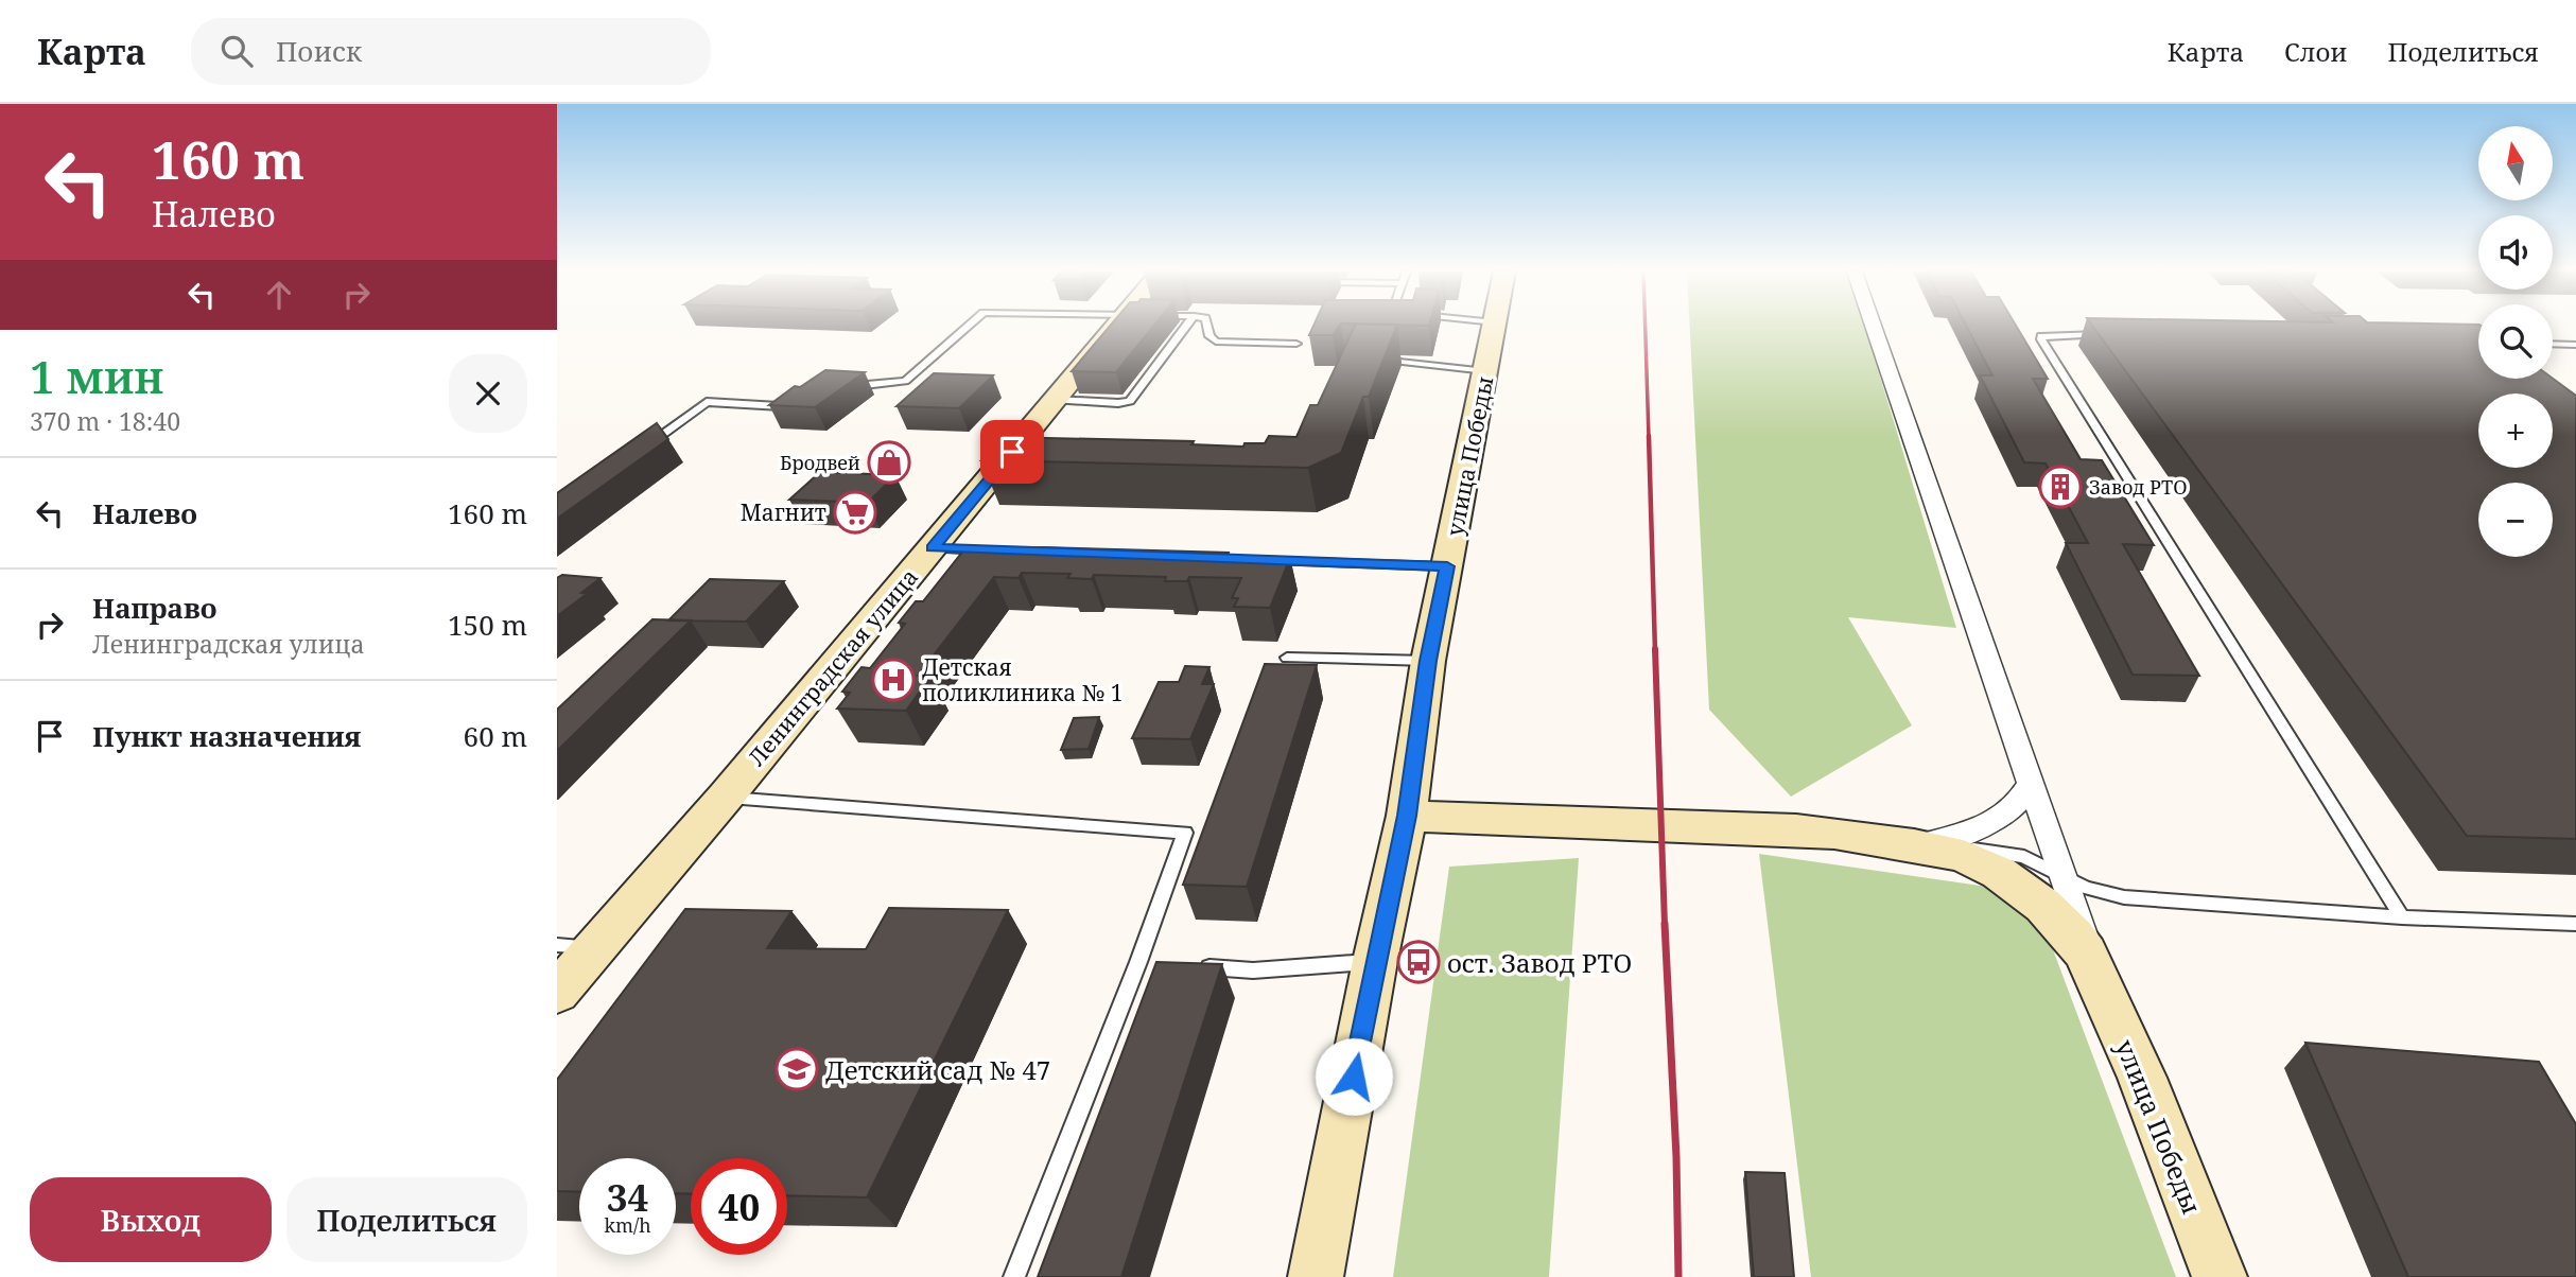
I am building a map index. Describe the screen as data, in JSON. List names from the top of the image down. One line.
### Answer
{"streets":{"street":["улица Победы","Ленинградская улица"]},"places":{"shop":["Бродвей"],"building":["Завод РТО"],"supermarket":["Магнит"],"hospital":["Детская поликлиника № 1"],"bus stop":["ост. Завод РТО"],"school or university":["Детский сад № 47"]},"north":"top","page":{"header":"Карта","search":"Поиск","nav":["Карта","Слои","Поделиться"],"turn":["160 m","Налево"],"map_buttons":["+","−"],"heading":["1 мин","370 m · 18:40"],"list":[{"name":"Налево","value":"160 m"},{"name":"Направо","note":"Ленинградская улица","value":"150 m"},{"name":"Пункт назначения","value":"60 m"}],"speed":"34 km/h","limit":"40","buttons":["Выход","Поделиться"]}}
